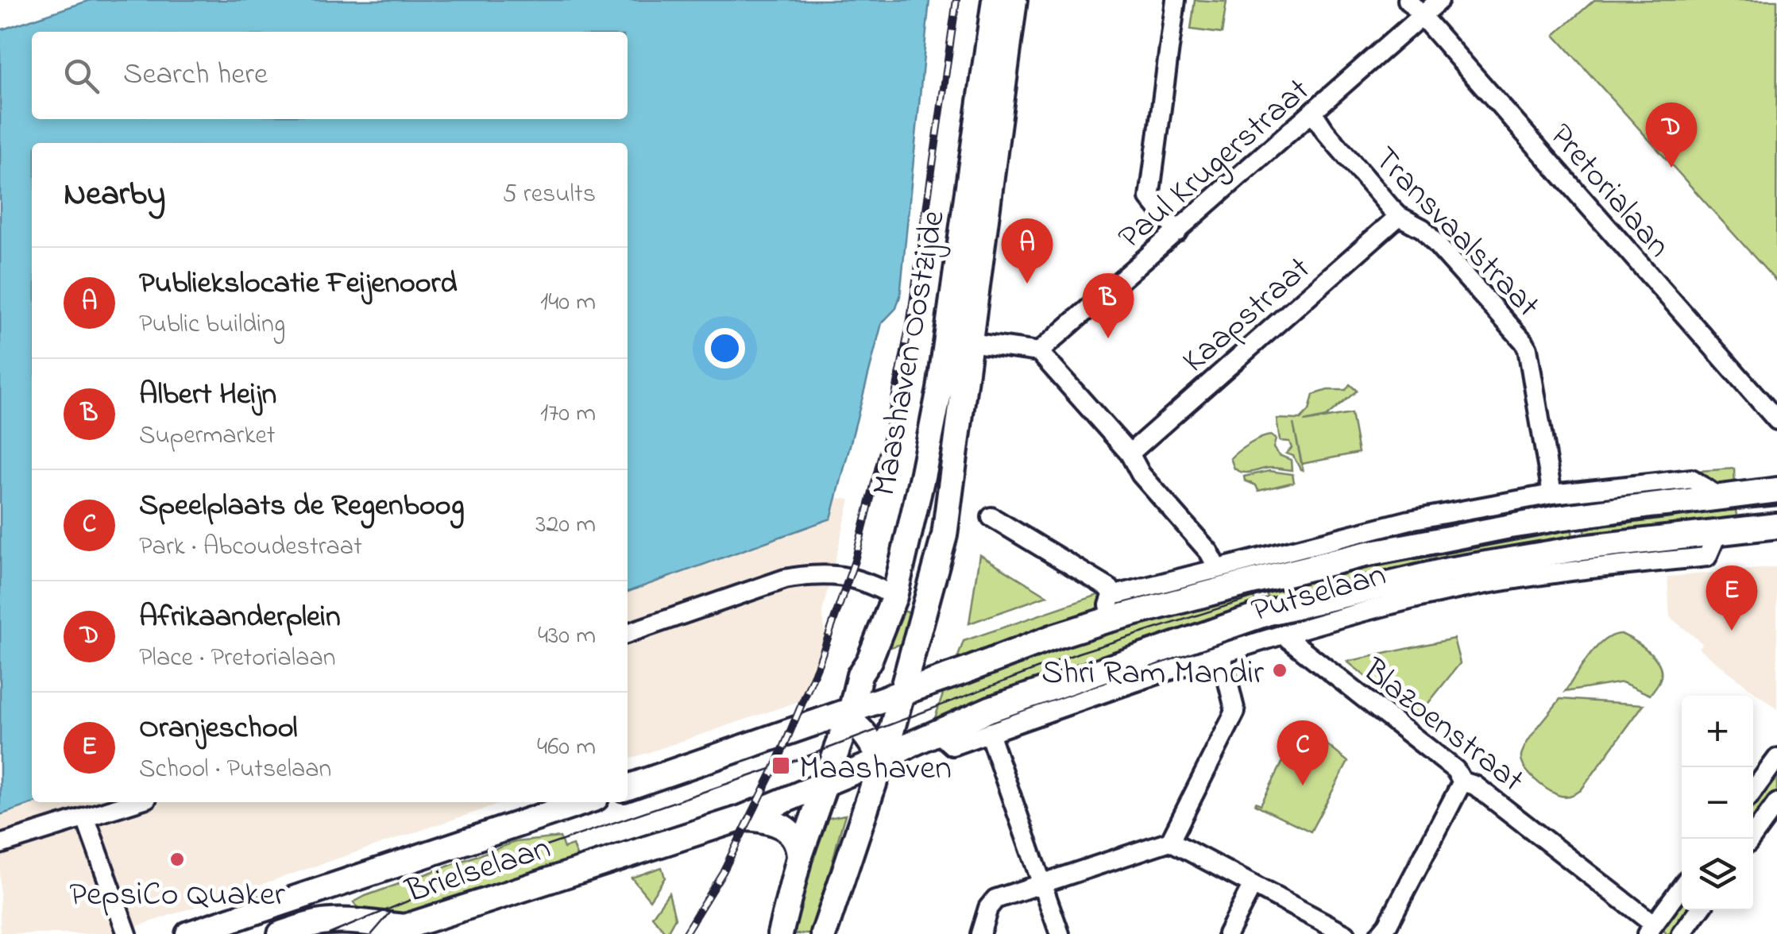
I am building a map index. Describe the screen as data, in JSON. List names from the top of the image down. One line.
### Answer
{"streets":{"main road":["Maashaven Oostzijde","Putselaan","Brielselaan"],"street":["Paul Krugerstraat","Pretorialaan","Transvaalstraat","Kaapstraat","Blazoenstraat"]},"crossings":[["Paul Krugerstraat","Pretorialaan"],["Paul Krugerstraat","Transvaalstraat"],["Transvaalstraat","Kaapstraat"],["Transvaalstraat","Putselaan"],["Maashaven Oostzijde","Putselaan"],["Putselaan","Blazoenstraat"],["Putselaan","Brielselaan"]],"places":{"other":["Shri Ram Mandir","PepsiCo Quaker"],"transit":["Maashaven"]},"page":{"search":"Search here","pins":["D","A","B","E","C"],"heading":["Nearby","5 results"],"list":[{"mark":"A","name":"Publiekslocatie Feijenoord","note":"Public building","value":"140 m"},{"mark":"B","name":"Albert Heijn","note":"Supermarket","value":"170 m"},{"mark":"C","name":"Speelplaats de Regenboog","note":"Park · Abcoudestraat","value":"320 m"},{"mark":"D","name":"Afrikaanderplein","note":"Place · Pretorialaan","value":"430 m"},{"mark":"E","name":"Oranjeschool","note":"School · Putselaan","value":"460 m"}],"map_buttons":["+","−"]}}
